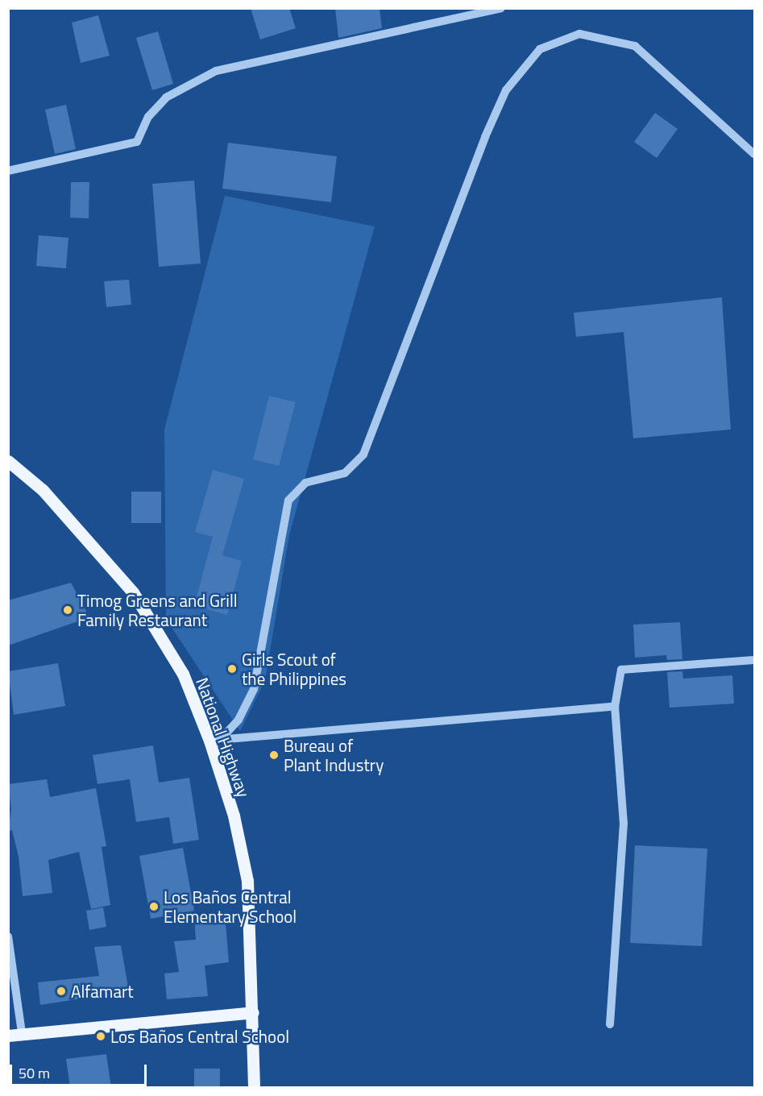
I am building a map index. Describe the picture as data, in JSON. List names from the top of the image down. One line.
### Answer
{"streets":{"main road":["National Highway"]},"places":["Timog Greens and Grill Family Restaurant","Girls Scout of the Philippines","Bureau of Plant Industry","Los Baños Central Elementary School","Alfamart","Los Baños Central School"],"scale_bar":"50 m"}
